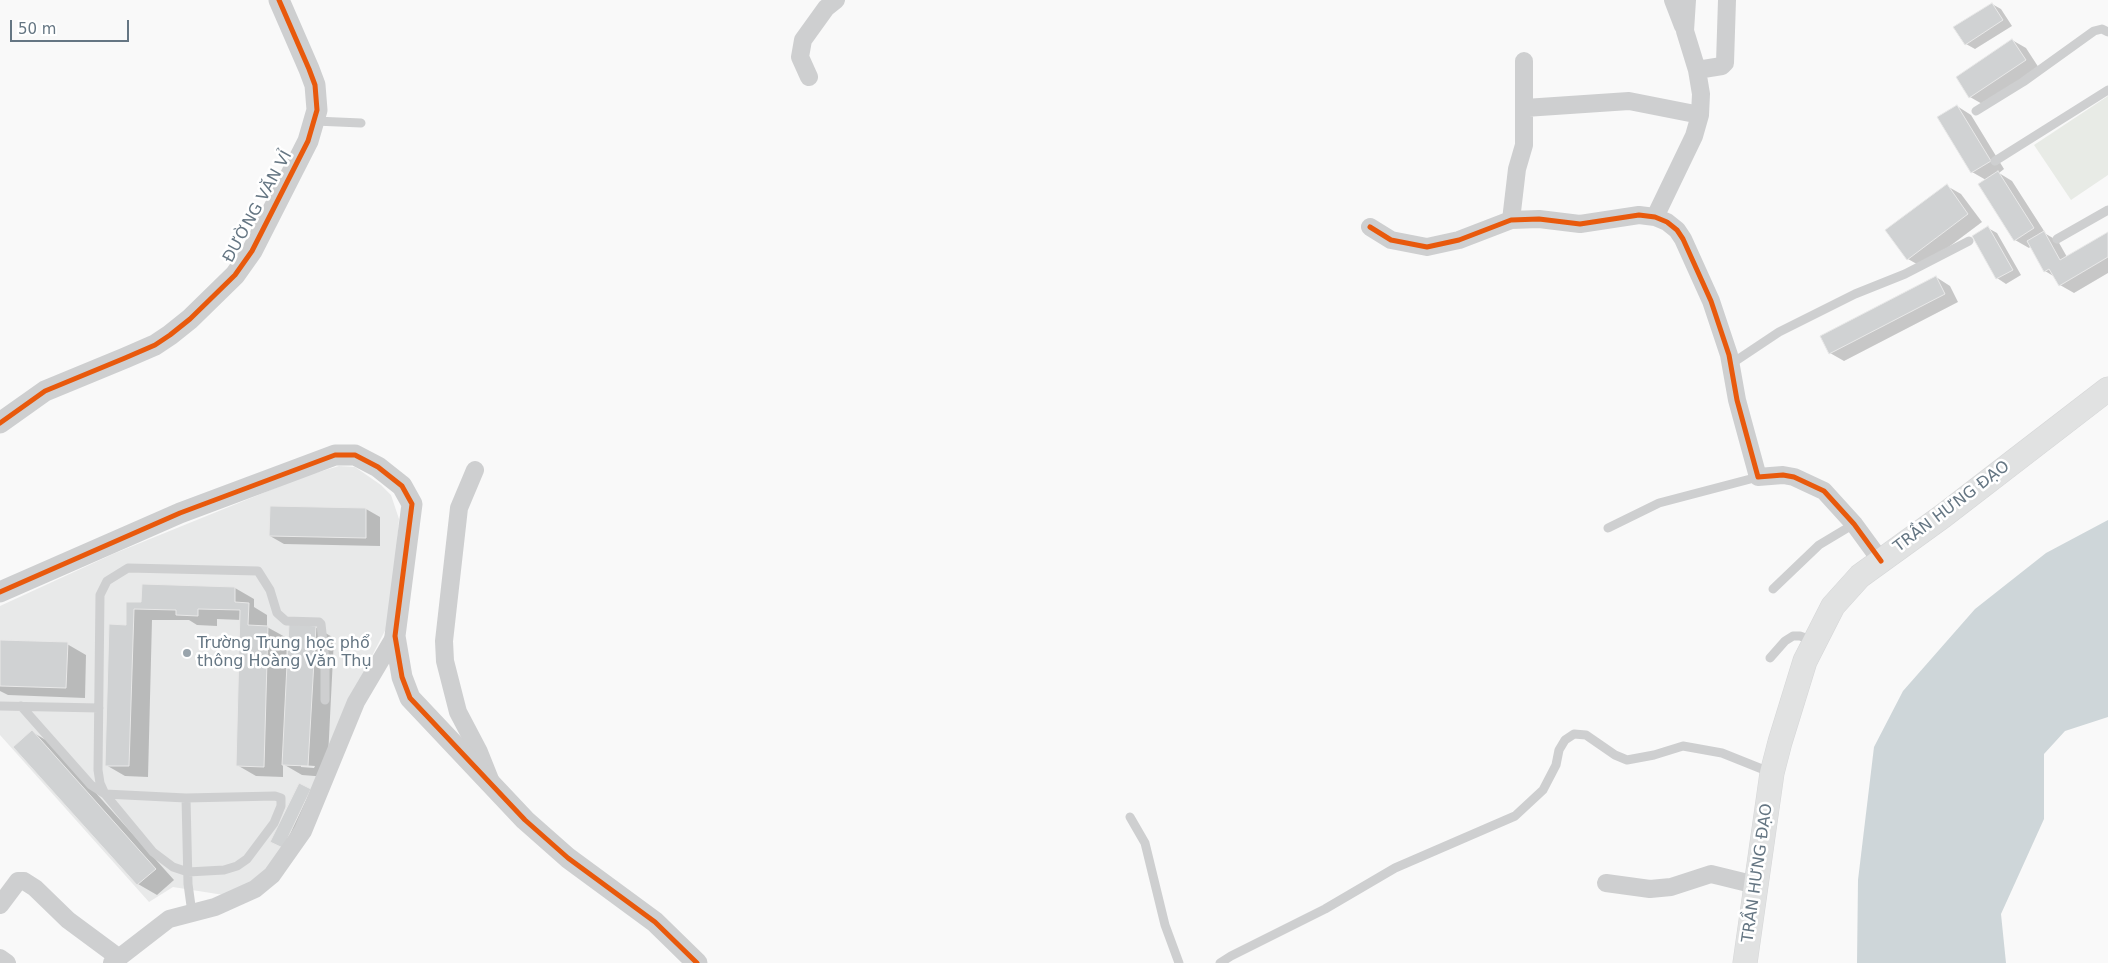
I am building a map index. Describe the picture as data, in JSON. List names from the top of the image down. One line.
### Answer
{"streets":{"main road":["TRẦN HƯNG ĐẠO"],"street":["ĐƯỜNG VĂN VỈ"]},"places":["Trường Trung học phổ thông Hoàng Văn Thụ"],"scale_bar":"50 m"}
